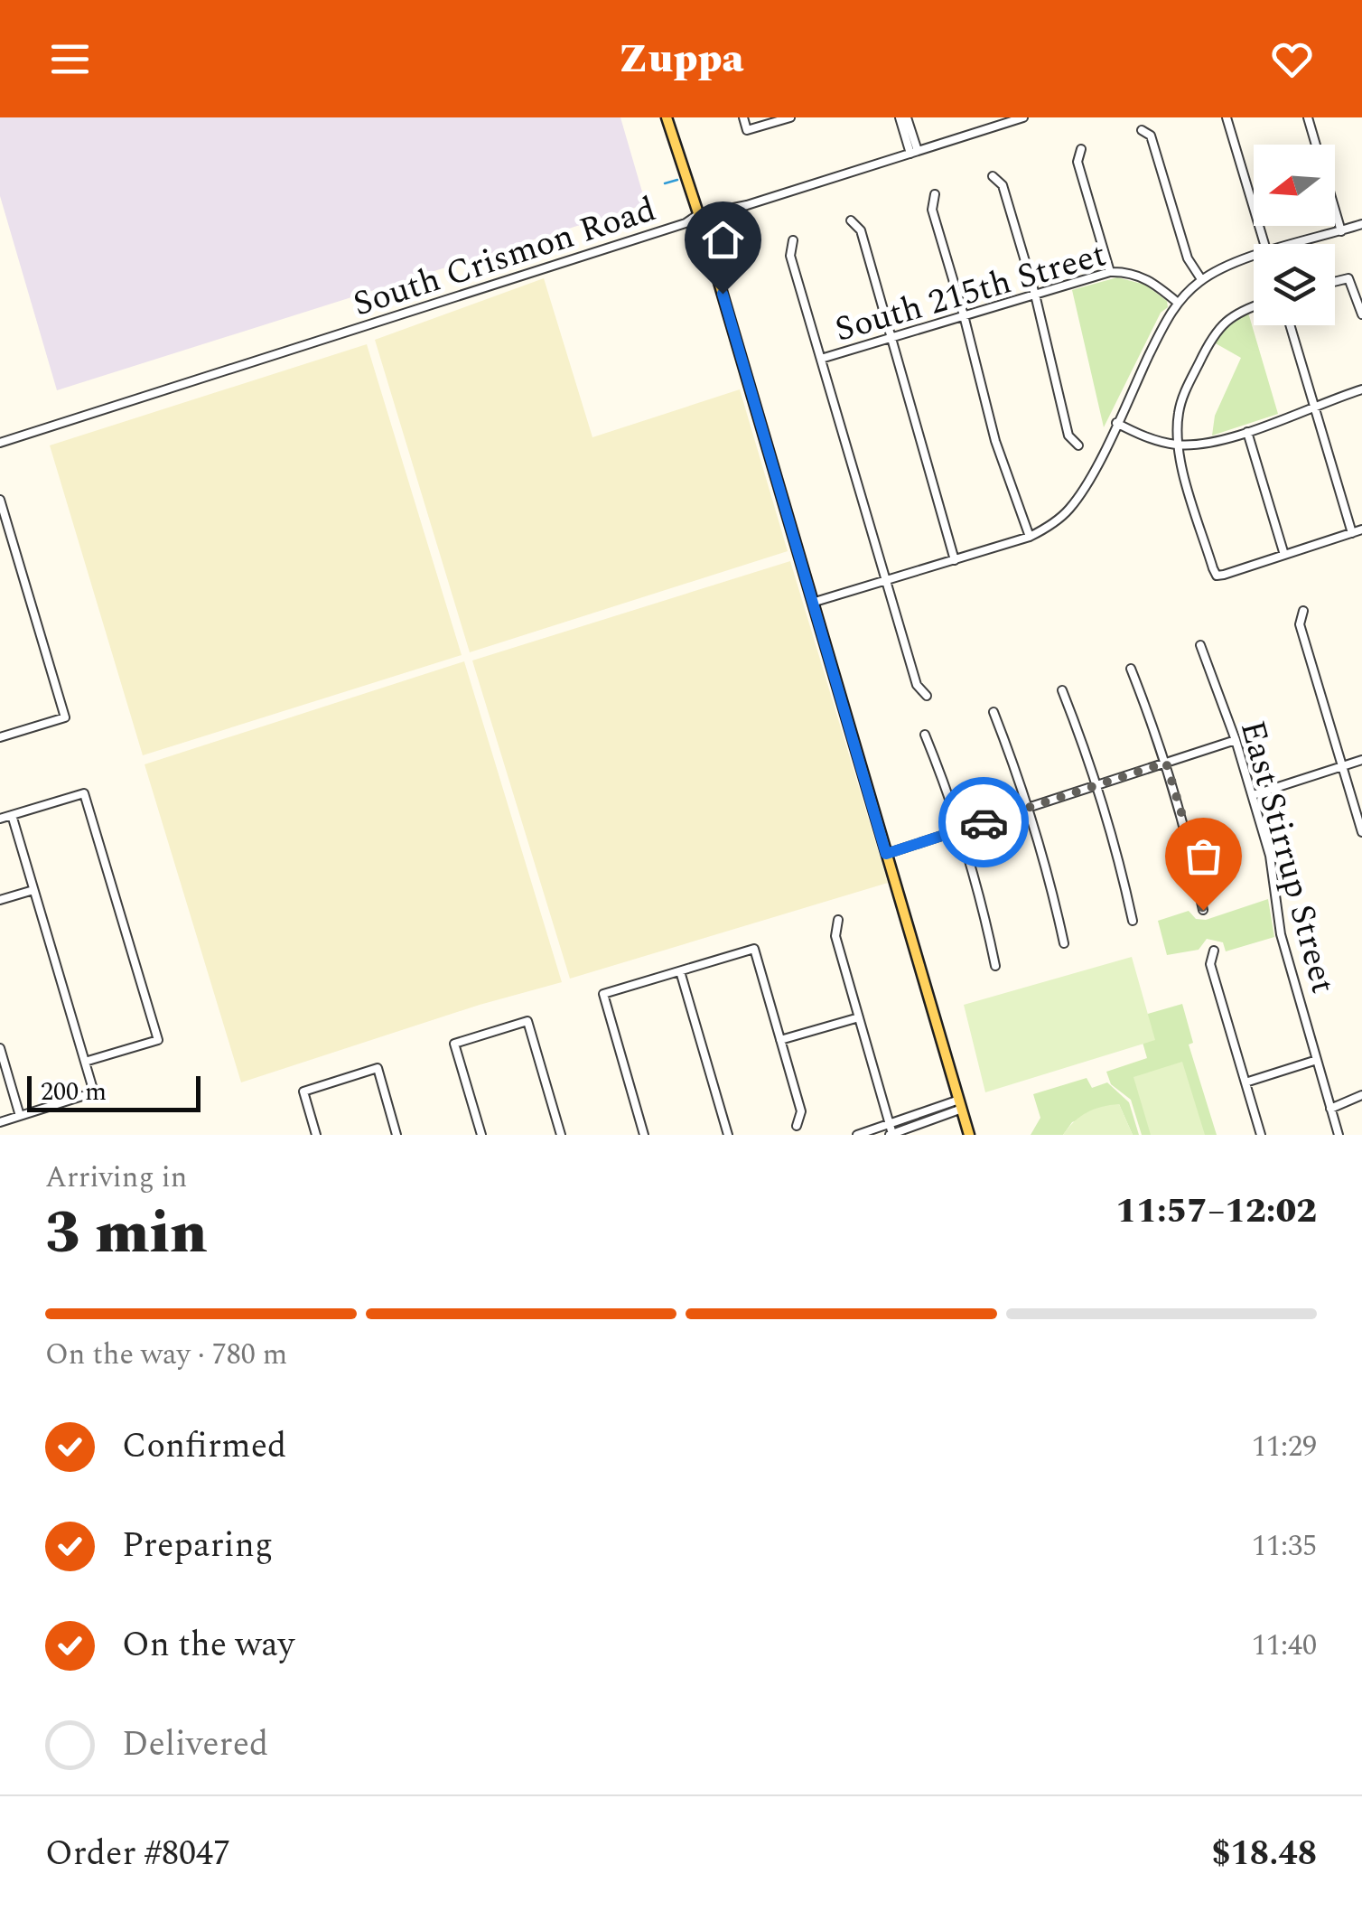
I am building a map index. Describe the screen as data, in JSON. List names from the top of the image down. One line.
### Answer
{"streets":{"street":["South Crismon Road","South 215th Street","East Stirrup Street"]},"scale_bar":"200 m","north":"left","page":{"header":"Zuppa","scale":"200 m","heading":["3 min","Arriving in","11:57–12:02"],"panel":["Order #8047","$18.48"],"bar":"On the way · 780 m","list":[["Confirmed","11:29"],["Preparing","11:35"],["On the way","11:40"],"Delivered"]}}
